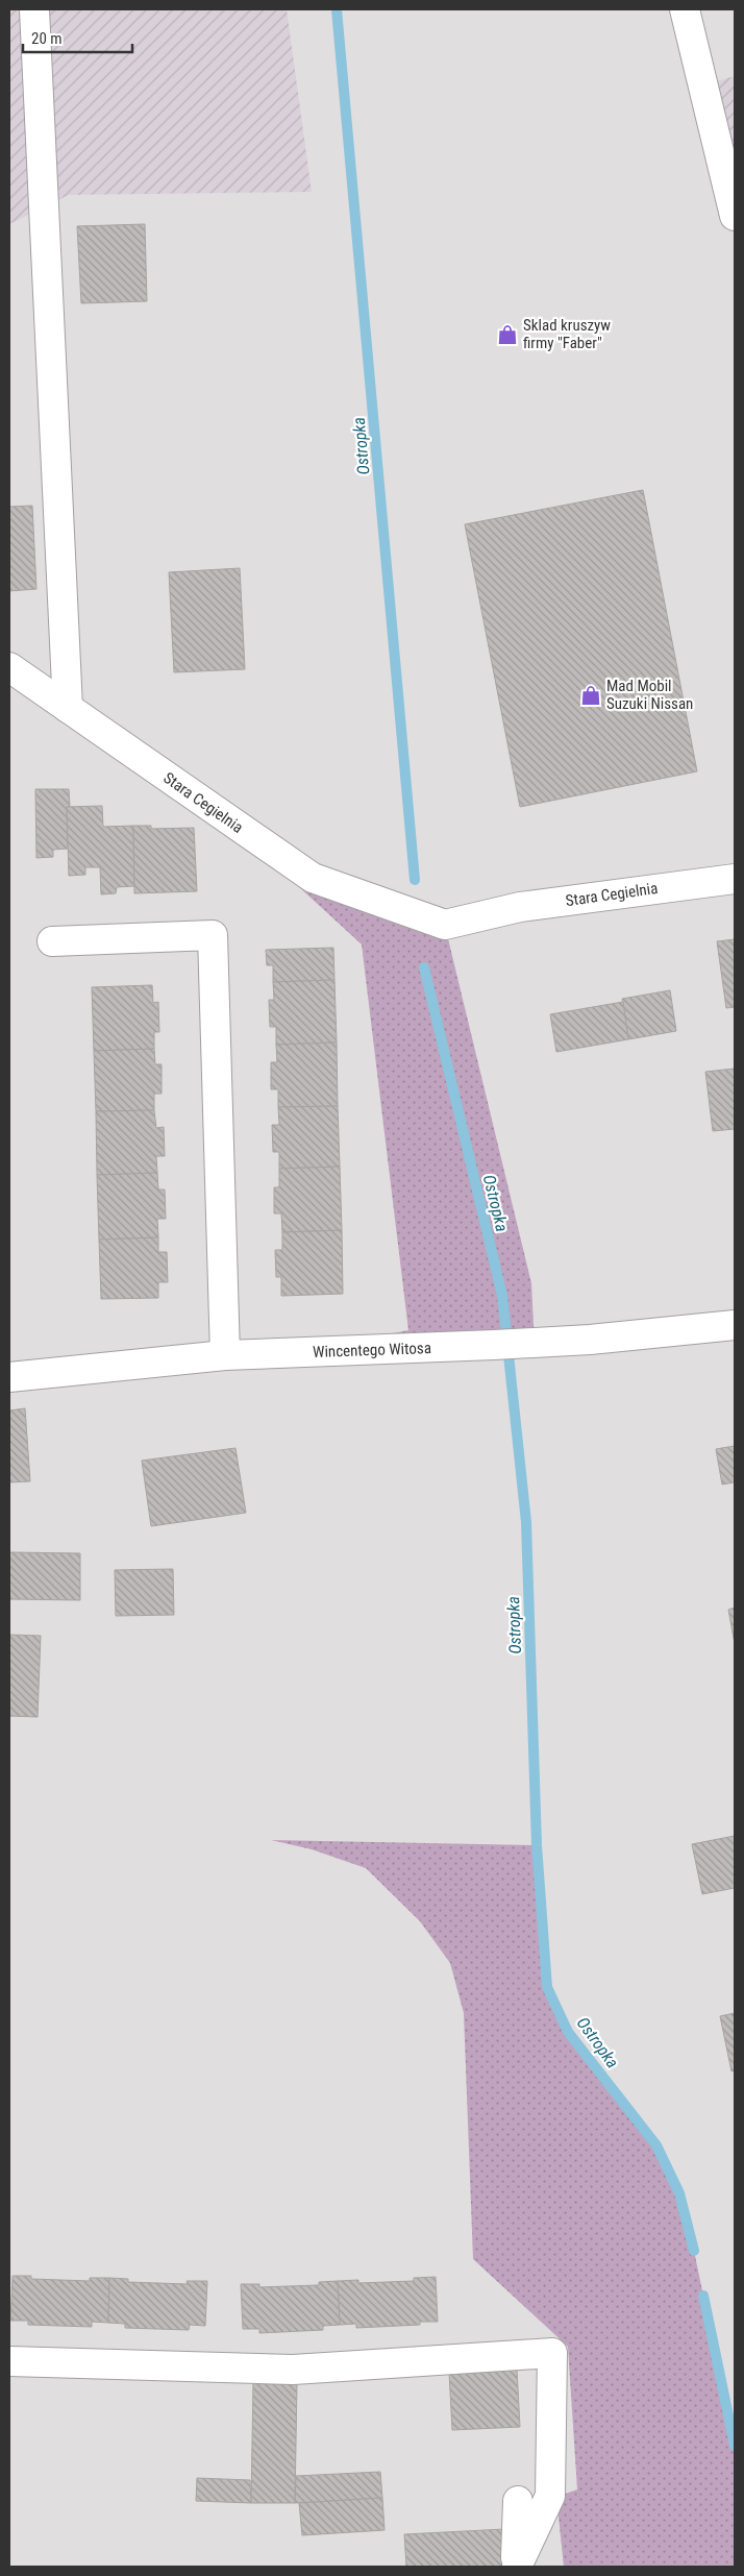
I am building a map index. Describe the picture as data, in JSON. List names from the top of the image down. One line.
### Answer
{"streets":{"street":["Stara Cegielnia","Wincentego Witosa"]},"water":["Ostropka"],"places":{"shop":["Sklad kruszyw firmy \"Faber\"","Mad Mobil Suzuki Nissan"]},"scale_bar":"20 m"}
